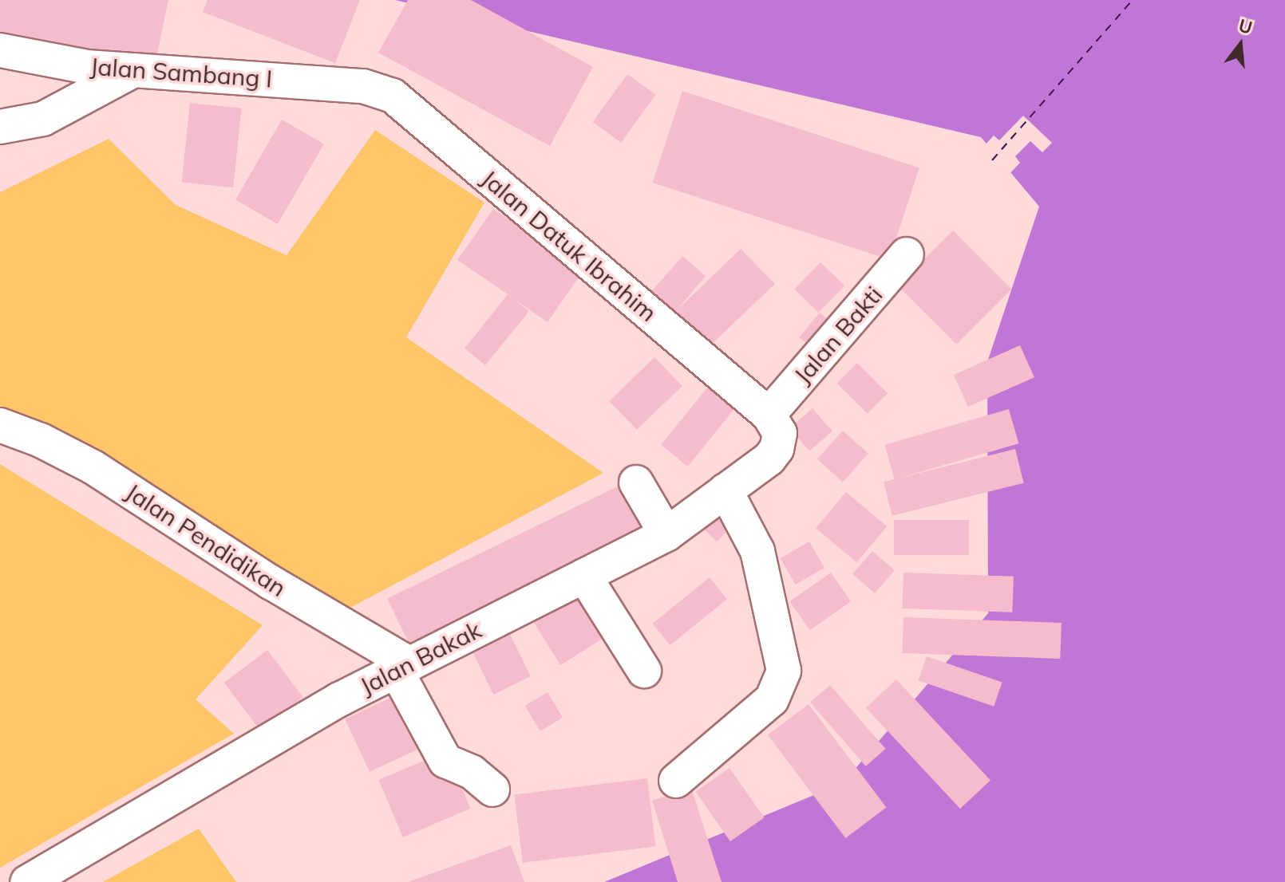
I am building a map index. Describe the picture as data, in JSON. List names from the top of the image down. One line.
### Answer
{"streets":{"street":["Jalan Sambang I","Jalan Datuk Ibrahim","Jalan Bakti","Jalan Pendidikan","Jalan Bakak"]},"crossings":[["Jalan Sambang I","Jalan Datuk Ibrahim"],["Jalan Datuk Ibrahim","Jalan Bakti"],["Jalan Datuk Ibrahim","Jalan Bakak"],["Jalan Bakti","Jalan Bakak"],["Jalan Pendidikan","Jalan Bakak"]],"north":"top"}
